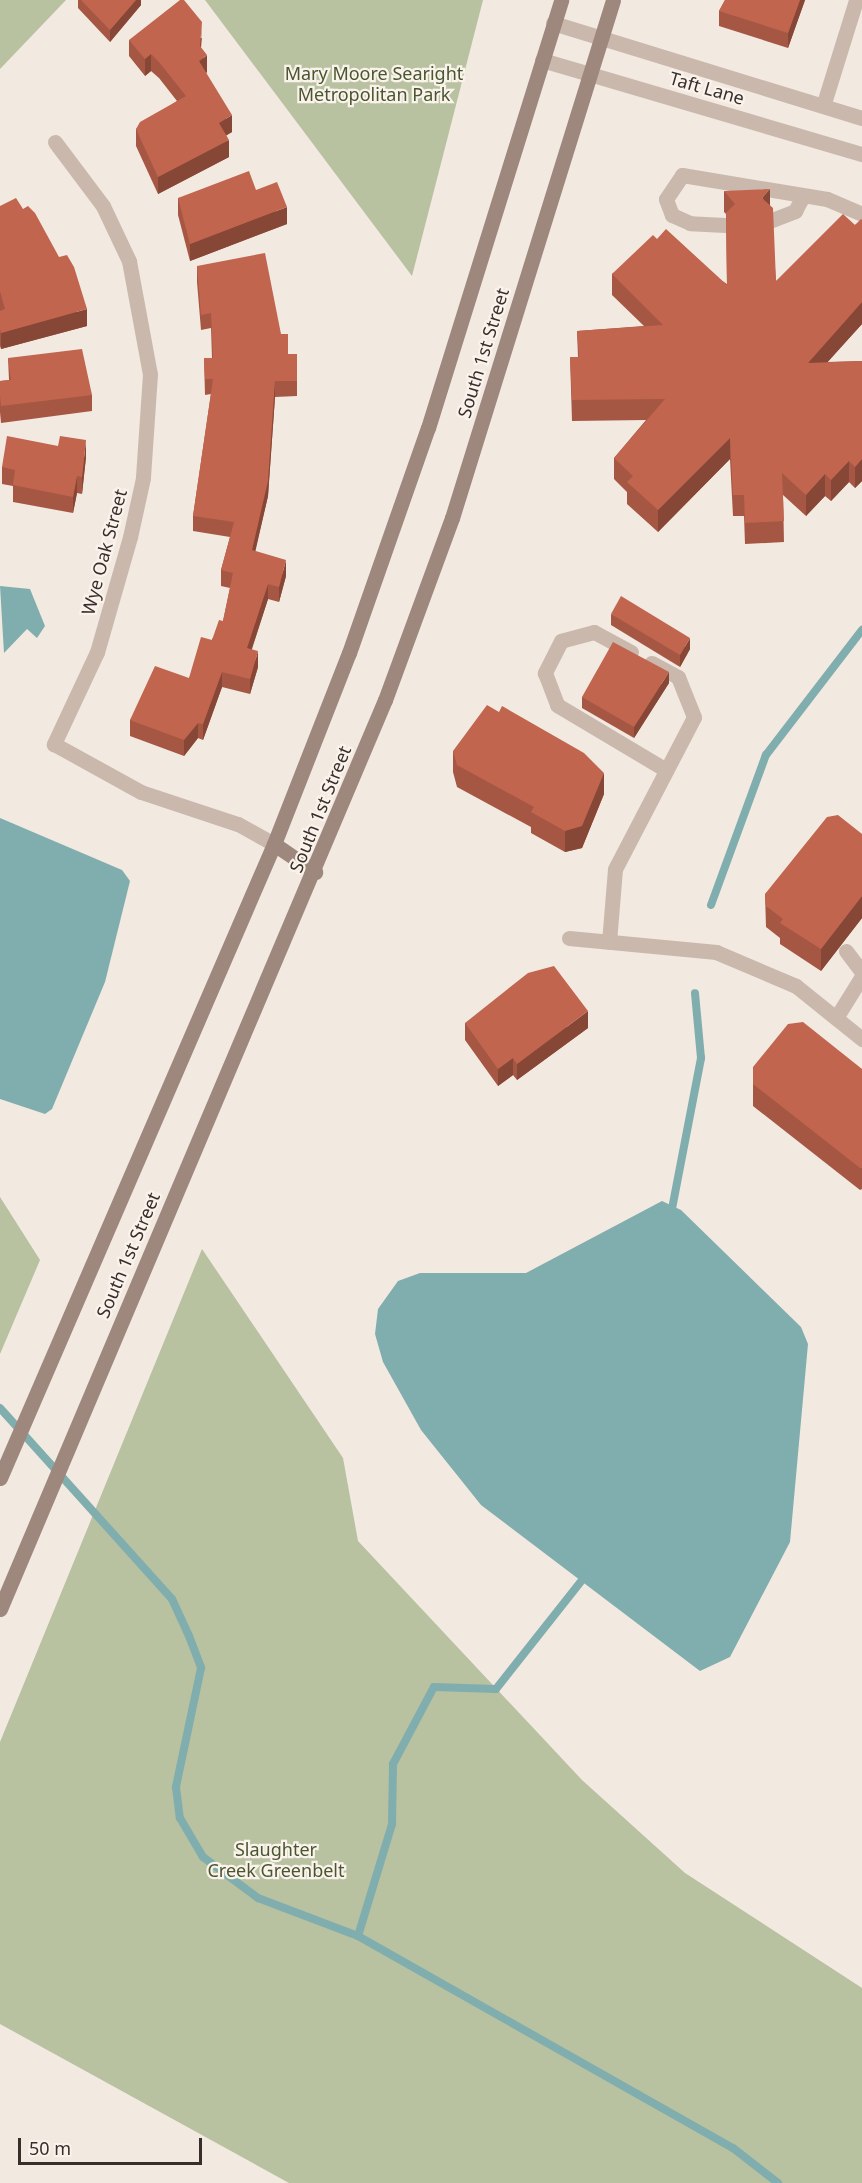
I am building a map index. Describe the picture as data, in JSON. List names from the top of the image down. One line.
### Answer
{"streets":{"main road":["South 1st Street"],"street":["Taft Lane","Wye Oak Street"]},"crossings":[["Taft Lane","South 1st Street"],["South 1st Street","Wye Oak Street"]],"parks":["Mary Moore Searight Metropolitan Park","Slaughter Creek Greenbelt"],"scale_bar":"50 m"}
